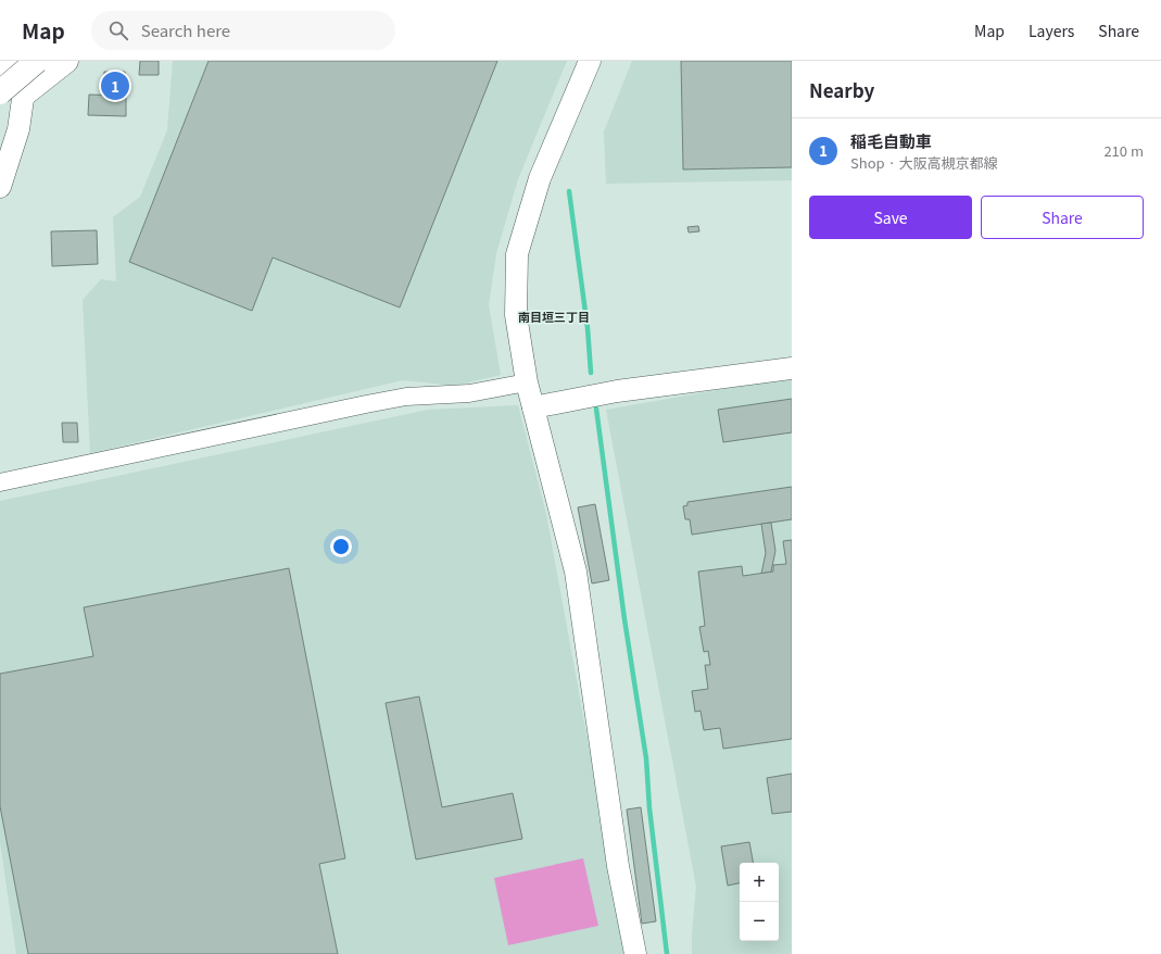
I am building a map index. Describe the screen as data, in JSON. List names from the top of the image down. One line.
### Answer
{"districts":["南目垣三丁目"],"page":{"header":"Map","search":"Search here","nav":["Map","Layers","Share"],"heading":"Nearby","pins":"1","list":[{"mark":"1","name":"稲毛自動車","note":"Shop · 大阪高槻京都線","value":"210 m"}],"buttons":["Save","Share"],"map_buttons":["+","−"]}}
